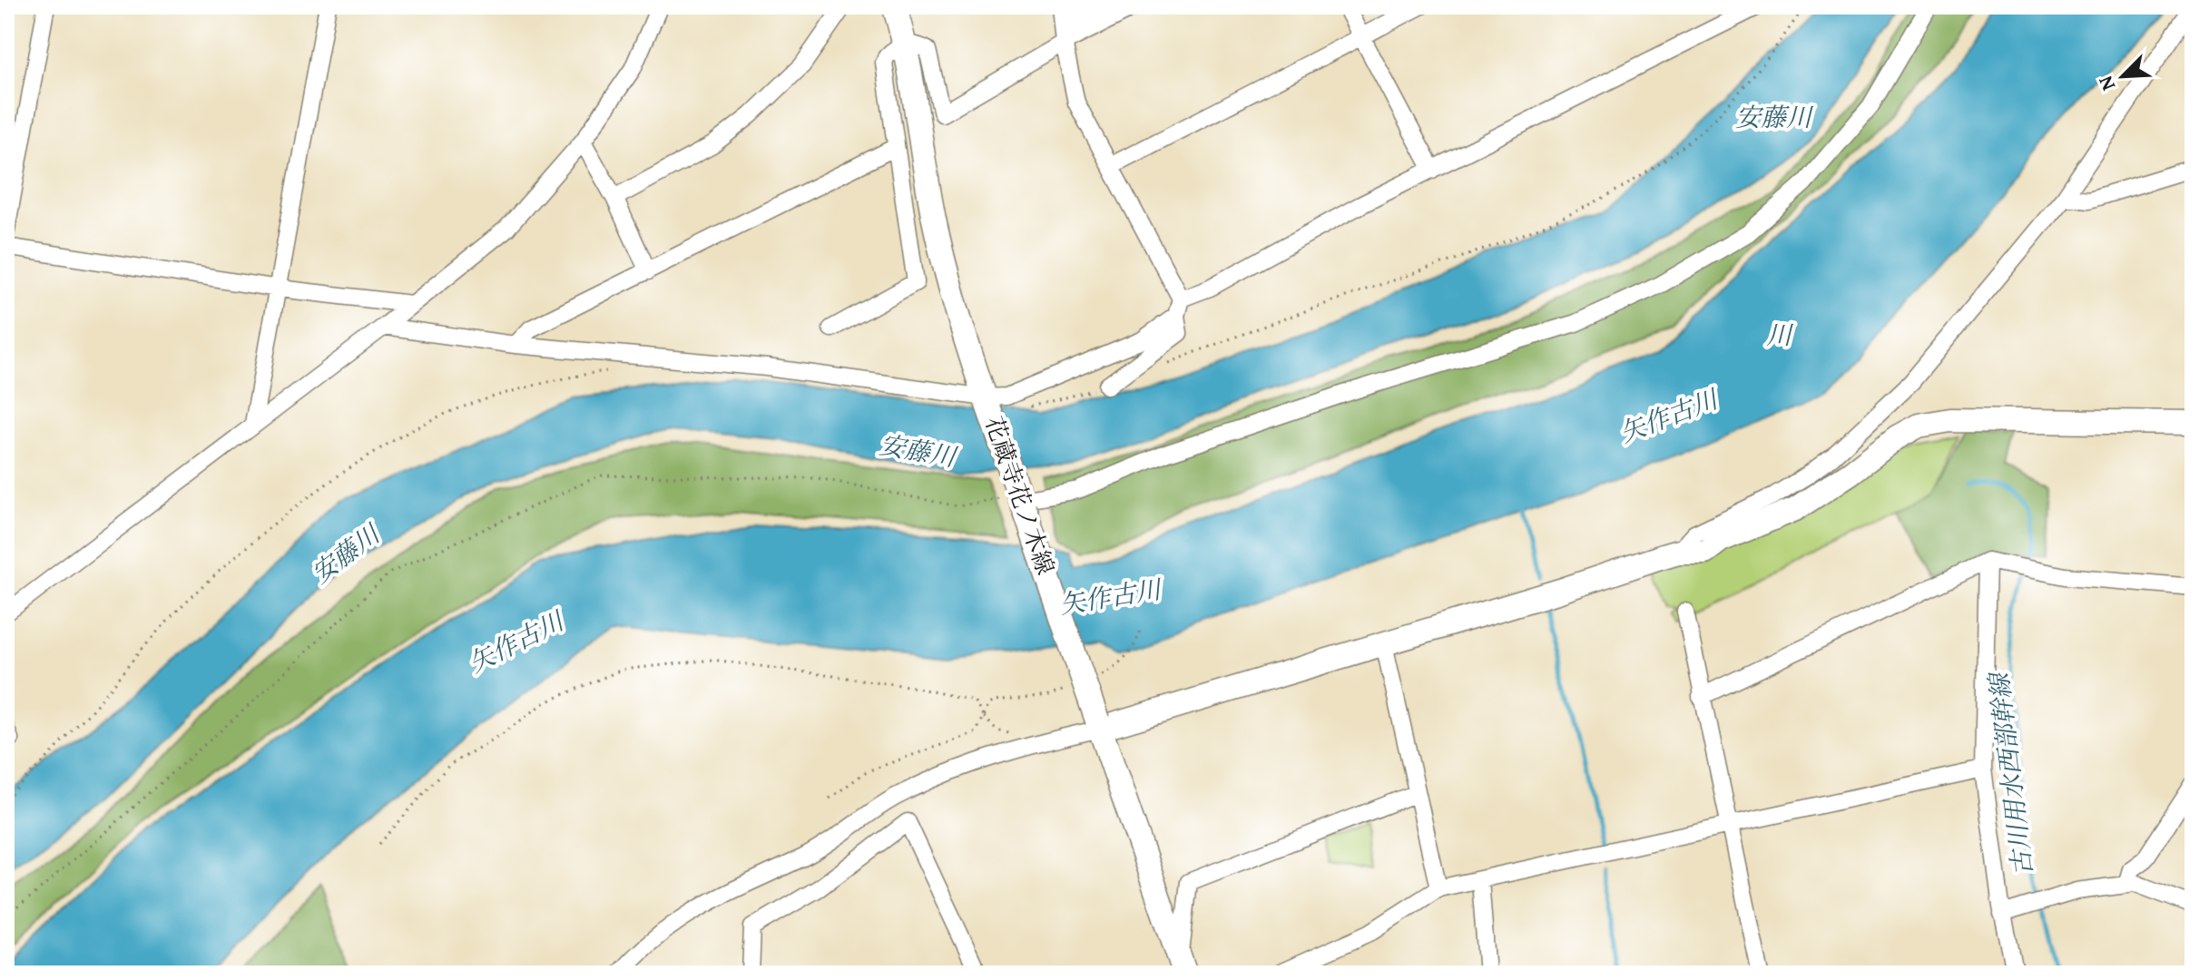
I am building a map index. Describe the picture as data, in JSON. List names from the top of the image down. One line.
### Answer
{"streets":{"street":["花蔵寺花ノ木線"]},"water":["安藤川","川","矢作古川","古川用水西部幹線"],"north":"bottom left"}
